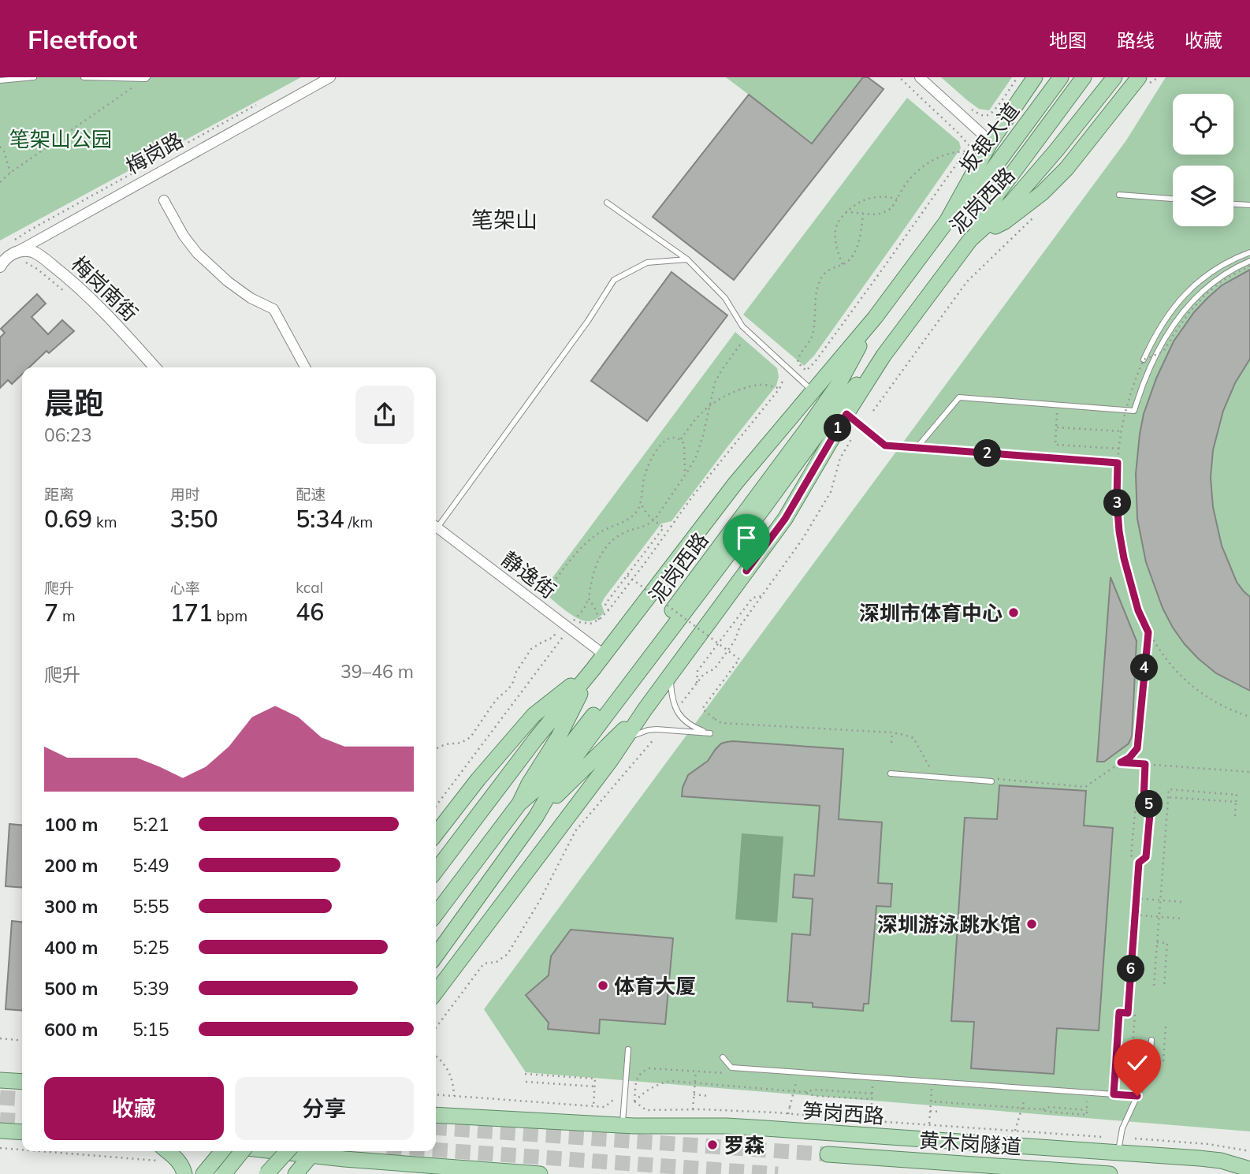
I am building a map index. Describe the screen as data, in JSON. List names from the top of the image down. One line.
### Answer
{"streets":{"main road":["坂银大道","泥岗西路","笋岗西路","黄木岗隧道"],"street":["梅岗路","梅岗南街","静逸街"]},"crossings":[["坂银大道","泥岗西路"],["梅岗路","梅岗南街"],["泥岗西路","静逸街"]],"districts":["笔架山"],"parks":["笔架山公园"],"places":["深圳市体育中心","深圳游泳跳水馆","体育大厦","罗森"],"page":{"header":"Fleetfoot","nav":["地图","路线","收藏"],"heading":["晨跑","06:23"],"pins":["1","2","3","4","5","6"],"stats":[["距离","0.69 km"],["用时","3:50"],["配速","5:34 /km"],["爬升","7 m"],["心率","171 bpm"],["kcal","46"]],"chart":["爬升","39–46 m"],"list":[{"name":"100 m","note":"5:21"},{"name":"200 m","note":"5:49"},{"name":"300 m","note":"5:55"},{"name":"400 m","note":"5:25"},{"name":"500 m","note":"5:39"},{"name":"600 m","note":"5:15"}],"buttons":["收藏","分享"]}}
